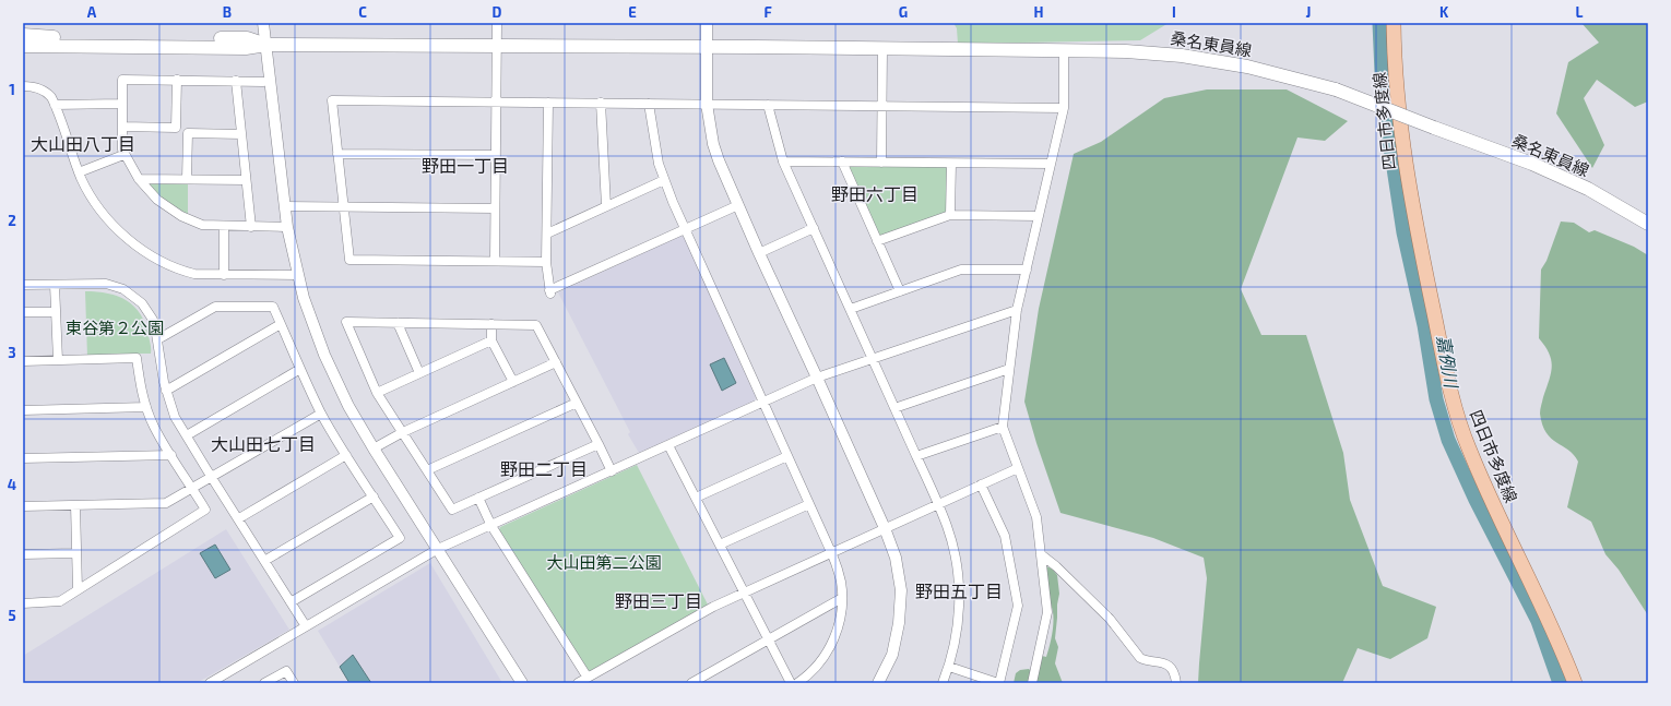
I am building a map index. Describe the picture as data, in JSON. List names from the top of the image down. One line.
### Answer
{"streets":{"main road":["桑名東員線","四日市多度線"]},"districts":["大山田八丁目","野田一丁目","野田六丁目","大山田七丁目","野田二丁目","野田五丁目","野田三丁目"],"water":["嘉例川"],"parks":["東谷第２公園","大山田第二公園"],"grid":{"columns":["A","B","C","D","E","F","G","H","I","J","K","L"],"rows":["1","2","3","4","5"]}}
